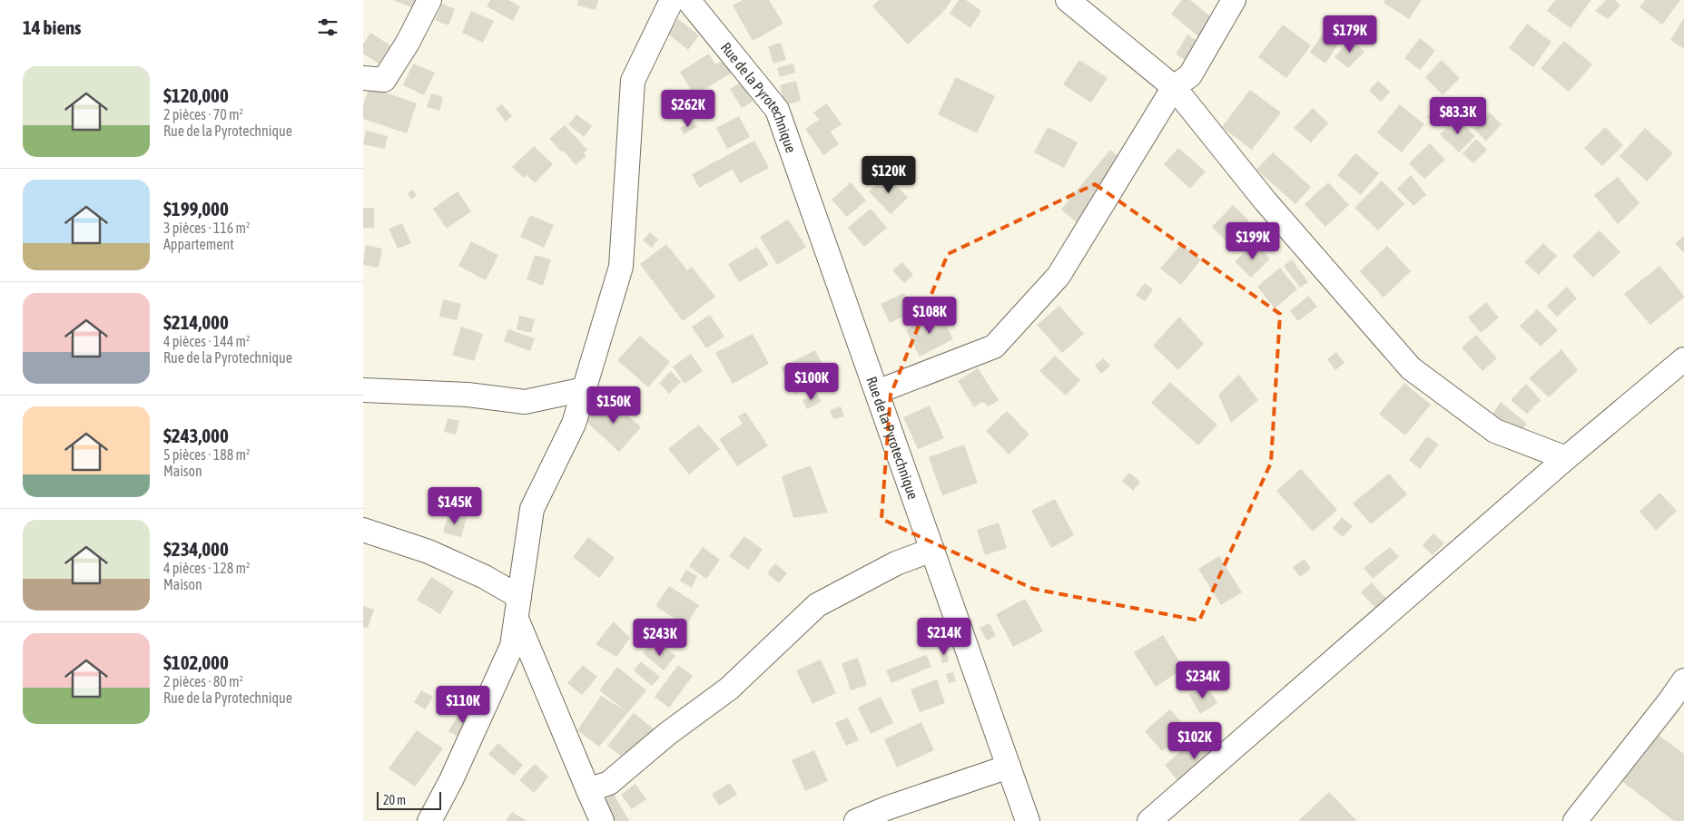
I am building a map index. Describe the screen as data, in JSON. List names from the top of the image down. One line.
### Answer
{"streets":{"street":["Rue de la Pyrotechnique"]},"scale_bar":"20 m","page":{"heading":"14 biens","price":["$179K","$262K","$83.3K","$120K","$199K","$108K","$100K","$150K","$145K","$214K","$243K","$234K","$110K","$102K"],"list":[{"name":"$120,000","note":"2 pièces · 70 m² · Rue de la Pyrotechnique"},{"name":"$199,000","note":"3 pièces · 116 m² · Appartement"},{"name":"$214,000","note":"4 pièces · 144 m² · Rue de la Pyrotechnique"},{"name":"$243,000","note":"5 pièces · 188 m² · Maison"},{"name":"$234,000","note":"4 pièces · 128 m² · Maison"},{"name":"$102,000","note":"2 pièces · 80 m² · Rue de la Pyrotechnique"}],"scale":"20 m"}}
